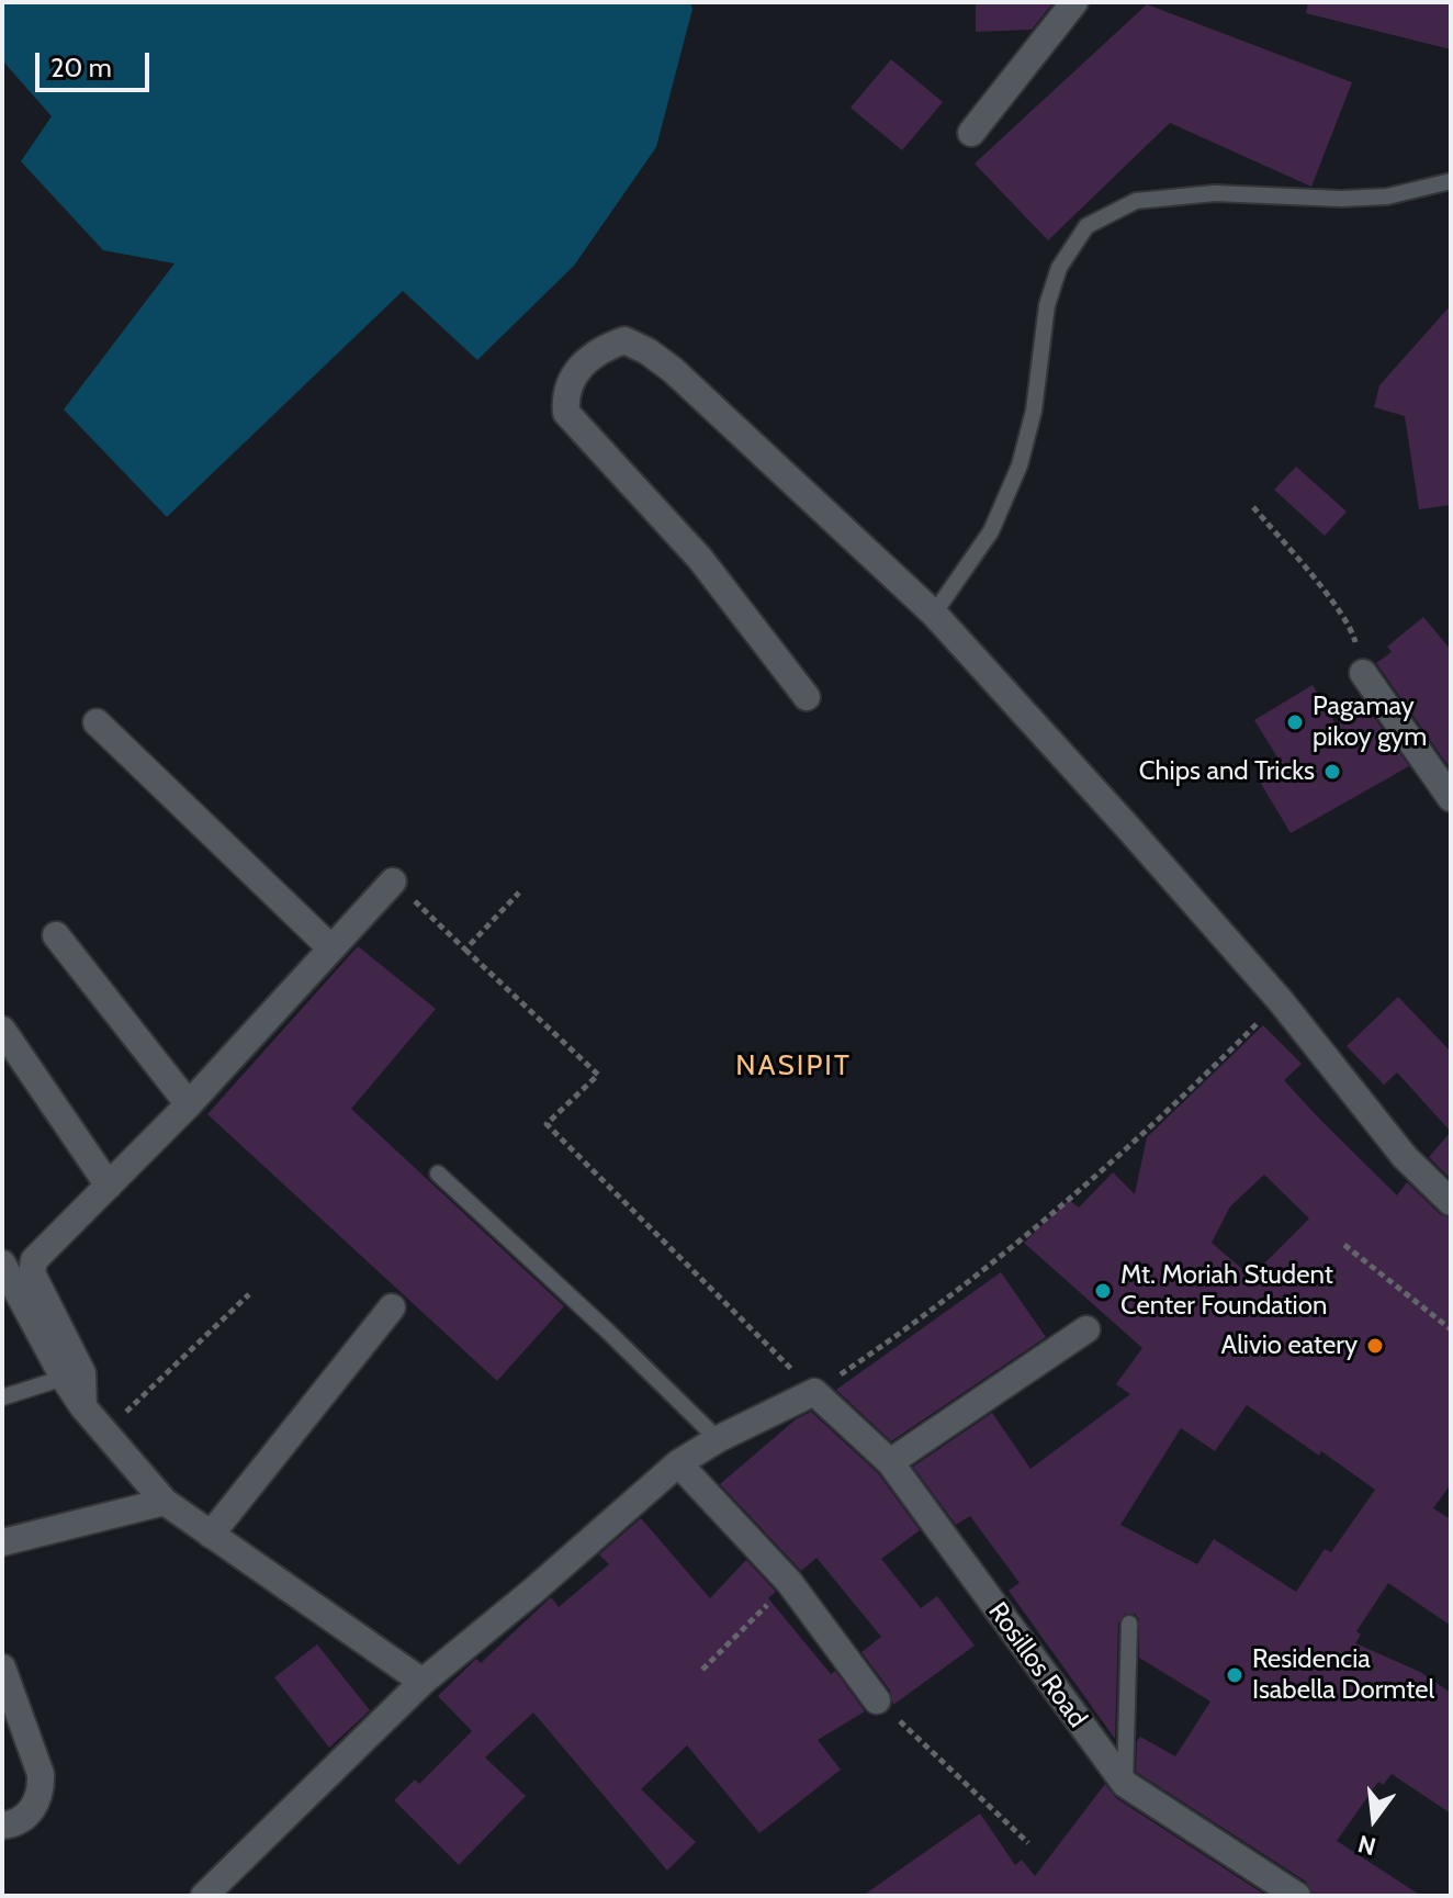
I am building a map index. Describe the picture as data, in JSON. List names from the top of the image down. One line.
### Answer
{"streets":{"street":["Rosillos Road"]},"districts":["NASIPIT"],"places":["Pagamay pikoy gym","Chips and Tricks","Mt. Moriah Student Center Foundation","Alivio eatery","Residencia Isabella Dormtel"],"scale_bar":"20 m","north":"bottom"}
